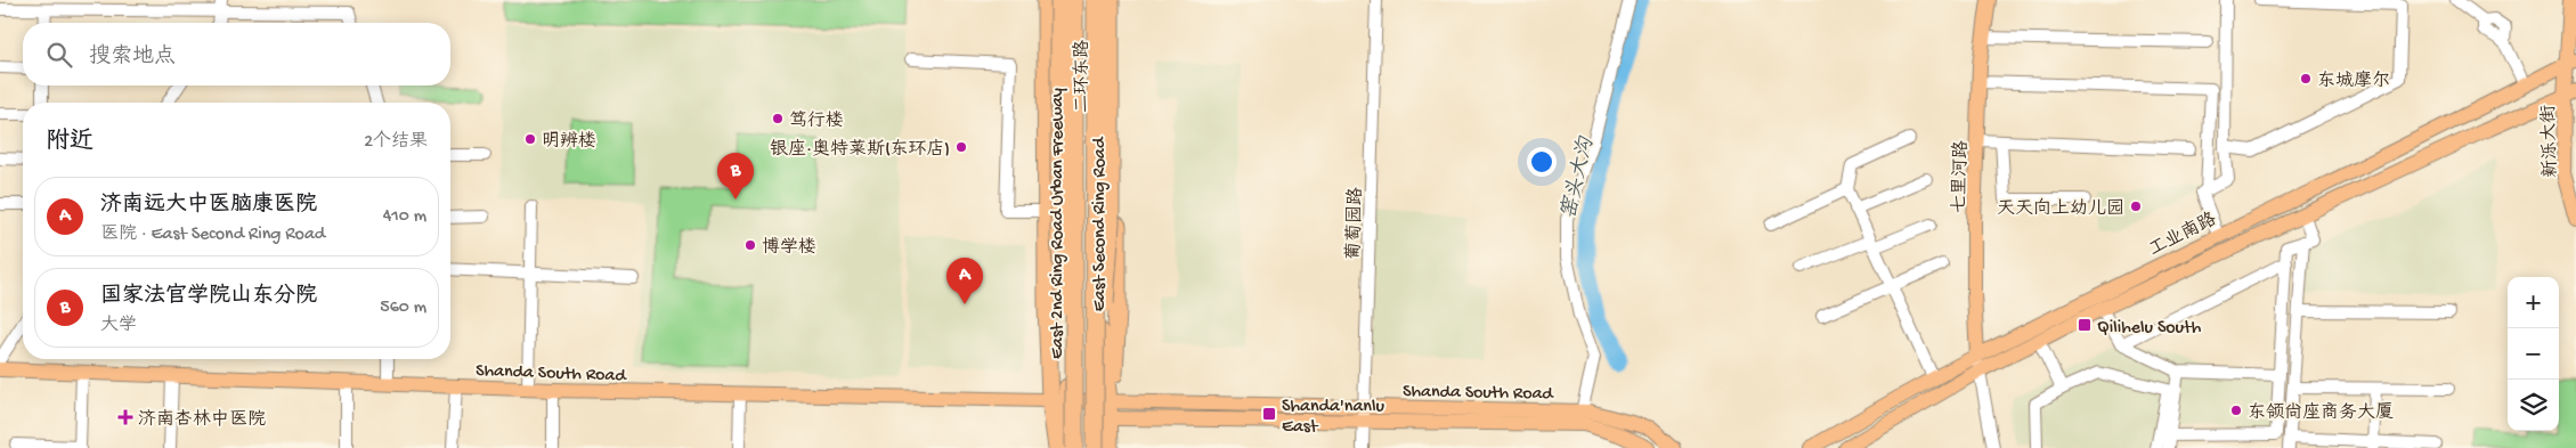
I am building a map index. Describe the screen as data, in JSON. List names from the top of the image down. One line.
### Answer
{"streets":{"highway":["二环东路","East 2nd Ring Road Urban Freeway","East Second Ring Road"],"main road":["新泺大街","七里河路","工业南路","Shanda South Road"],"street":["葡萄园路"]},"crossings":[["二环东路","East 2nd Ring Road Urban Freeway"],["二环东路","East Second Ring Road"],["二环东路","Shanda South Road"],["新泺大街","工业南路"],["七里河路","工业南路"],["East 2nd Ring Road Urban Freeway","Shanda South Road"],["葡萄园路","Shanda South Road"],["East Second Ring Road","Shanda South Road"]],"water":["窑头大沟"],"places":{"other":["东城摩尔","笃行楼","明辨楼","银座·奥特莱斯(东环店)","天天向上幼儿园","博学楼","东领尚座商务大厦"],"transit":["Qilihelu South","Shanda'nanlu East"],"health":["济南杏林中医院"]},"page":{"search":"搜索地点","heading":["附近","2个结果"],"pins":["B","A"],"list":[{"mark":"A","name":"济南远大中医脑康医院","note":"医院 · East Second Ring Road","value":"410 m"},{"mark":"B","name":"国家法官学院山东分院","note":"大学","value":"560 m"}],"map_buttons":["+","−"]}}
